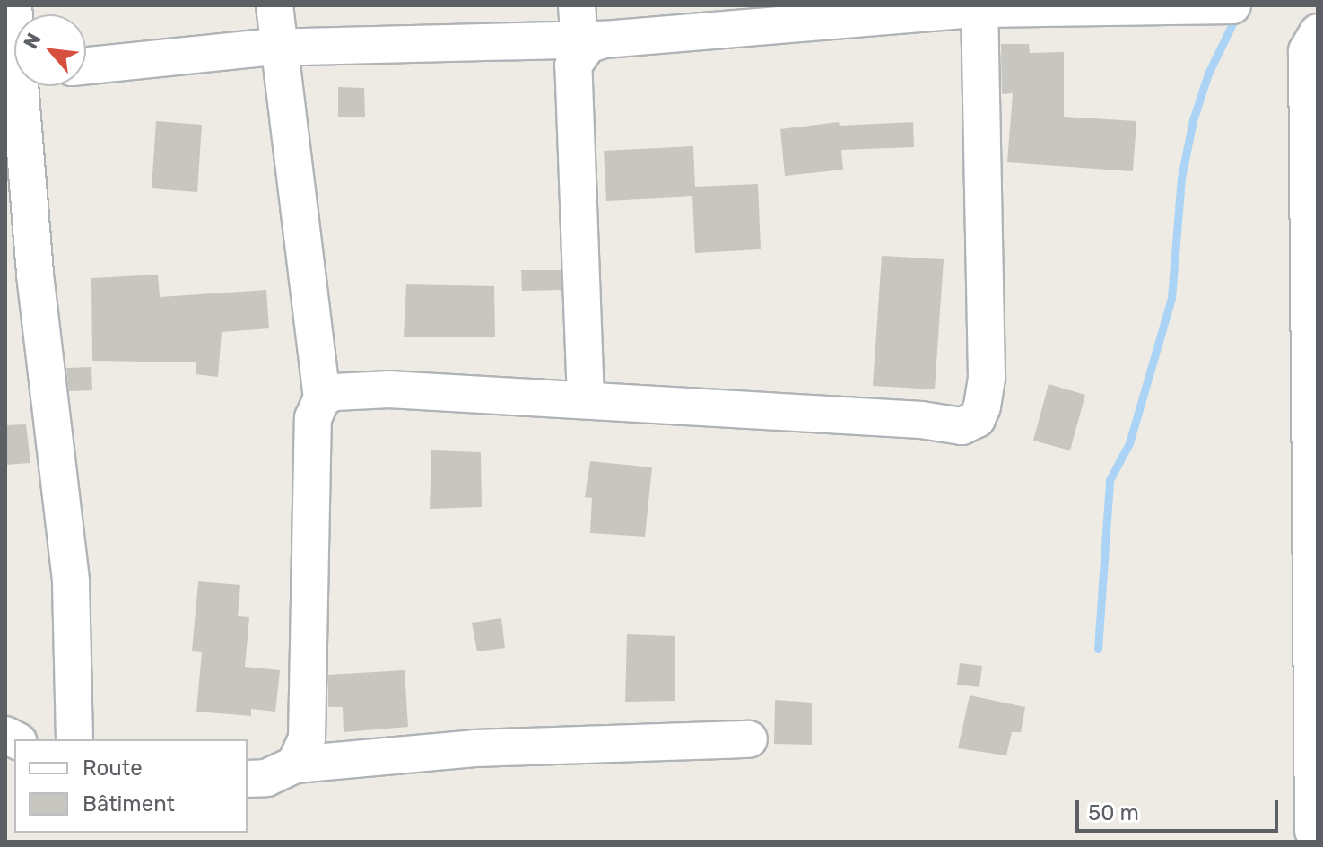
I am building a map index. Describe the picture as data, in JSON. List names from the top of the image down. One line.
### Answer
{"legend":["Route","Bâtiment"],"scale_bar":"50 m","north":"top left"}
